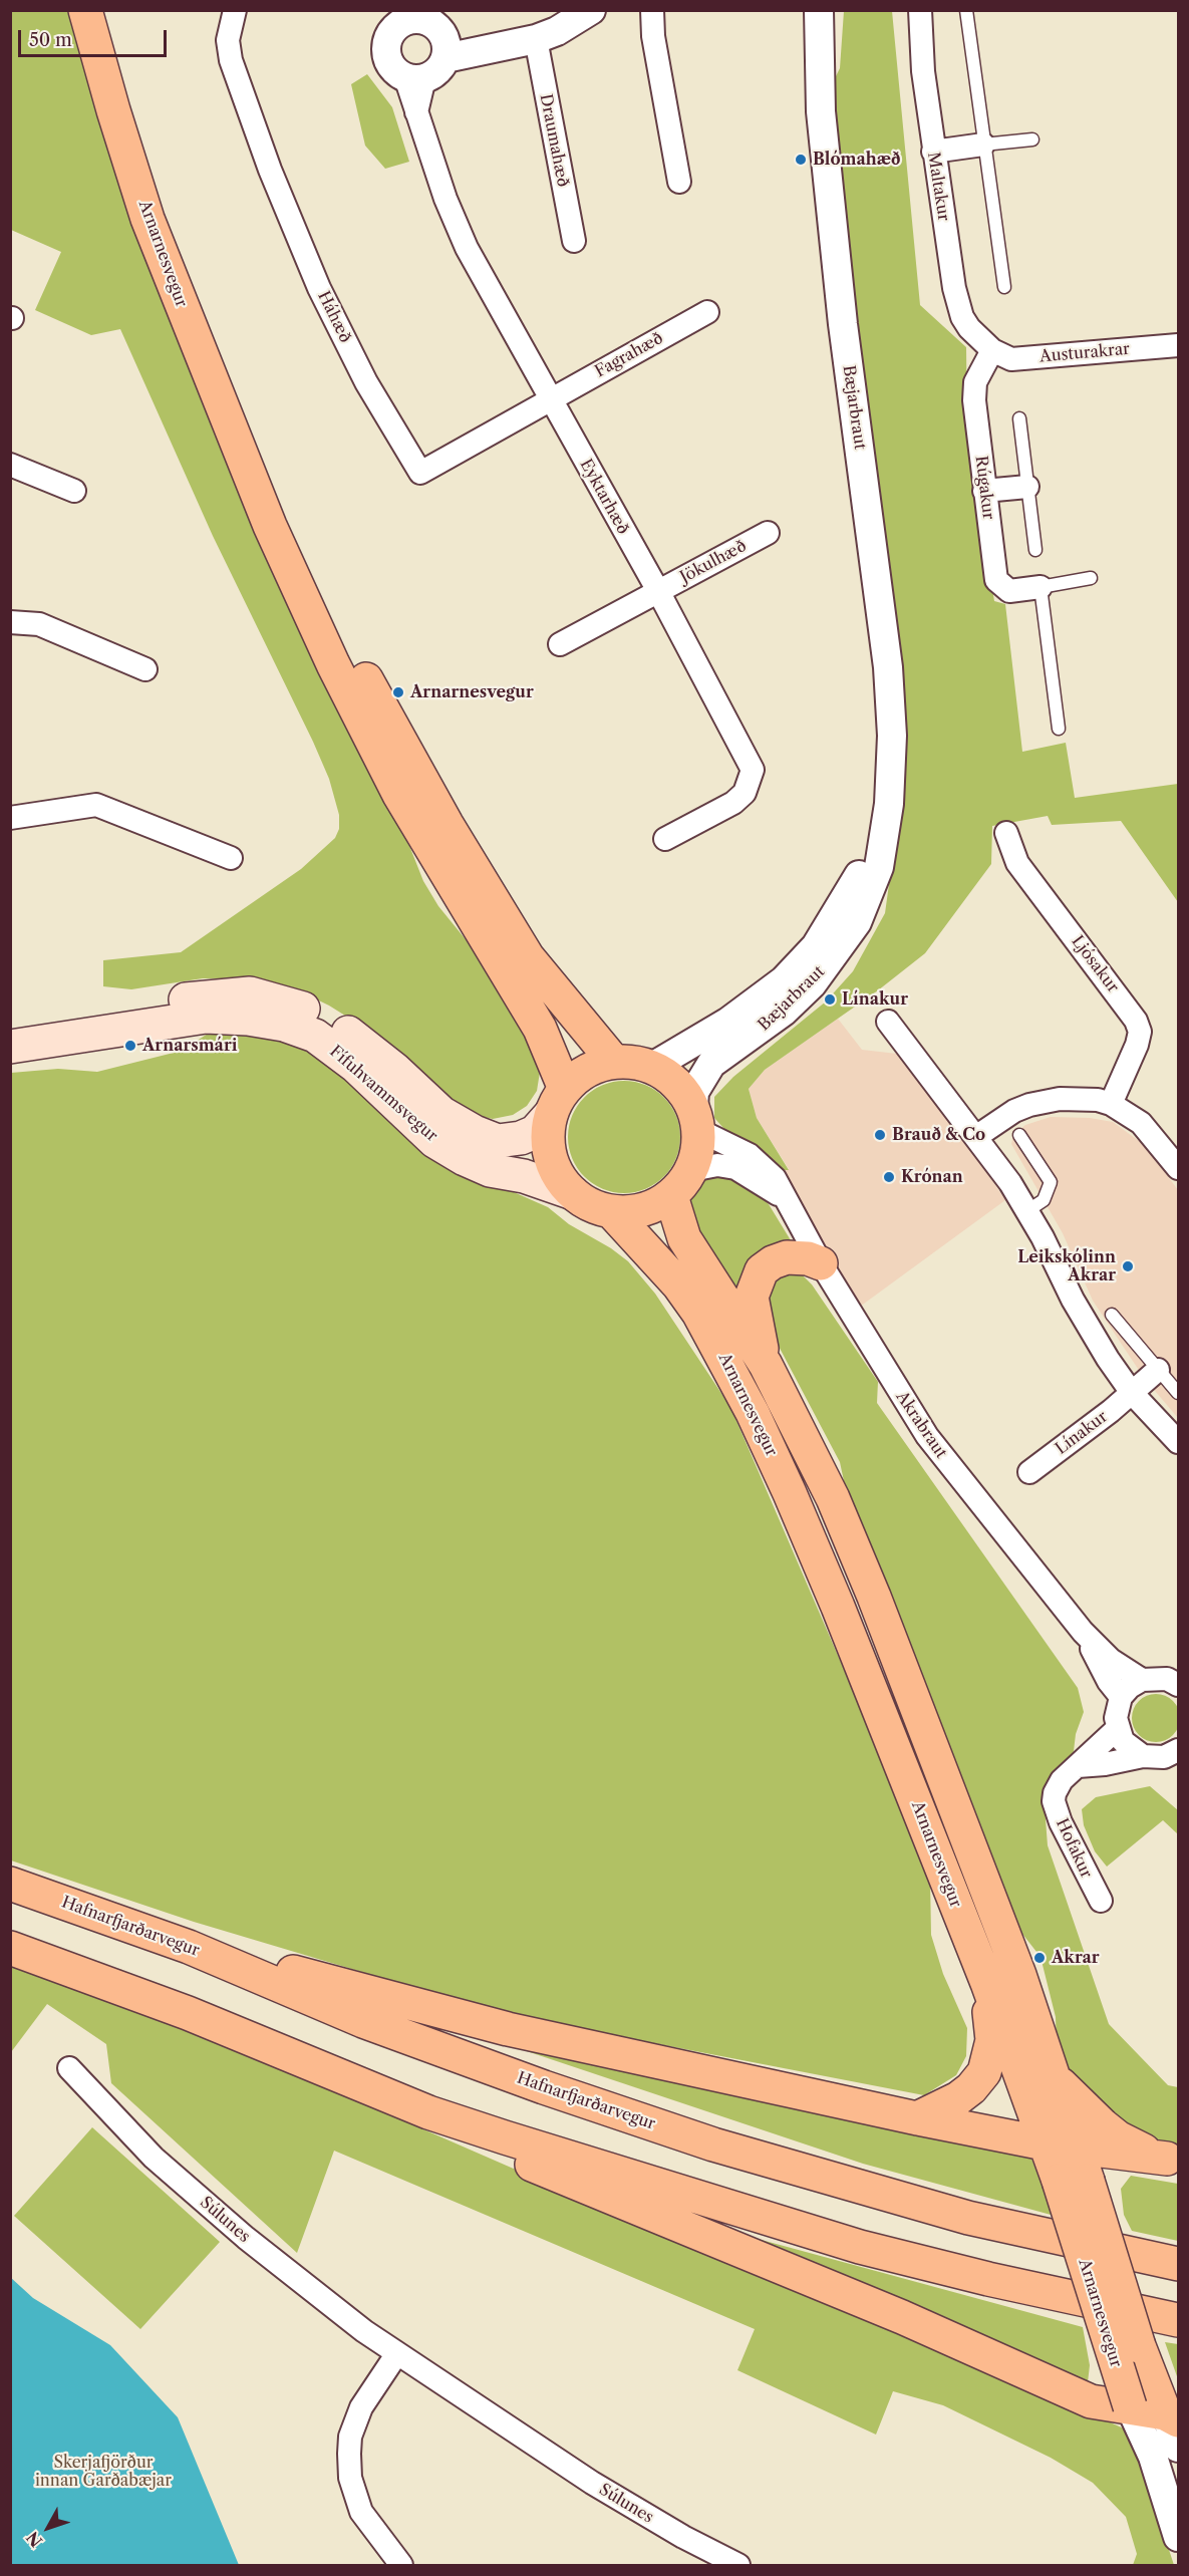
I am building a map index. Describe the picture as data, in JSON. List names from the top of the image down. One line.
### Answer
{"streets":{"main road":["Arnarnesvegur","Fífuhvammsvegur","Hafnarfjarðarvegur"],"street":["Draumahæð","Maltakur","Háhæð","Austurakrar","Fagrahæð","Bæjarbraut","Rúgakur","Eyktarhæð","Jökulhæð","Ljósakur","Akrabraut","Línakur","Hofakur","Súlunes"]},"crossings":[["Maltakur","Austurakrar"],["Maltakur","Rúgakur"],["Arnarnesvegur","Bæjarbraut"],["Arnarnesvegur","Fífuhvammsvegur"],["Arnarnesvegur","Akrabraut"],["Háhæð","Fagrahæð"],["Háhæð","Eyktarhæð"],["Austurakrar","Rúgakur"],["Fagrahæð","Eyktarhæð"],["Bæjarbraut","Fífuhvammsvegur"],["Bæjarbraut","Akrabraut"],["Eyktarhæð","Jökulhæð"],["Fífuhvammsvegur","Akrabraut"]],"parks":["Skerjafjörður innan Garðabæjar"],"places":["Blómahæð","Arnarnesvegur","Línakur","Arnarsmári","Brauð & Co","Krónan","Leikskólinn Akrar","Akrar"],"scale_bar":"50 m","north":"bottom left"}
